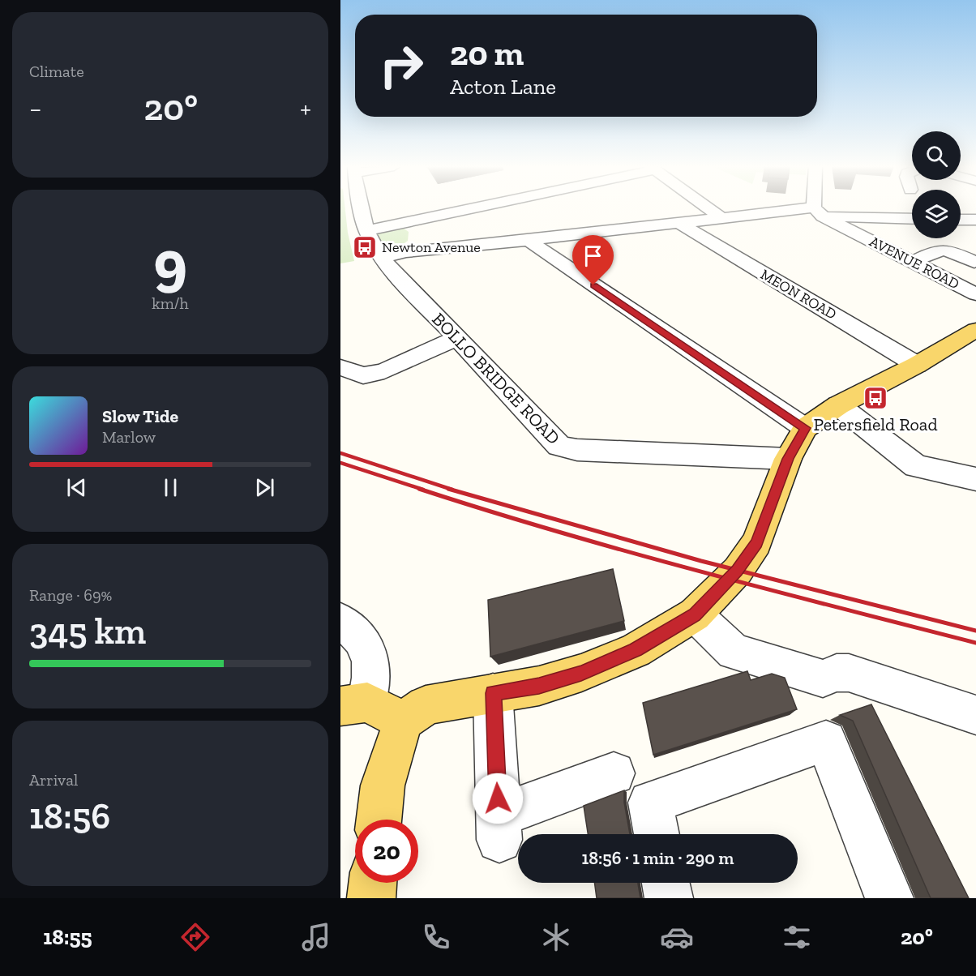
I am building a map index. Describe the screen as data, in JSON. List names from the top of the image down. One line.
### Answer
{"streets":{"street":["AVENUE ROAD","MEON ROAD","BOLLO BRIDGE ROAD"]},"places":{"bus stop":["Newton Avenue","Petersfield Road"]},"page":{"tile":["Climate",["9","km/h"],["Range · 69%","345 km"],["Arrival","18:56"]],"turn":["20 m","Acton Lane"],"heat":["−","20°","+"],"song":["Slow Tide","Marlow"],"limit":"20","trip":"18:56 · 1 min · 290 m","tabs":["18:55","20°"]}}
